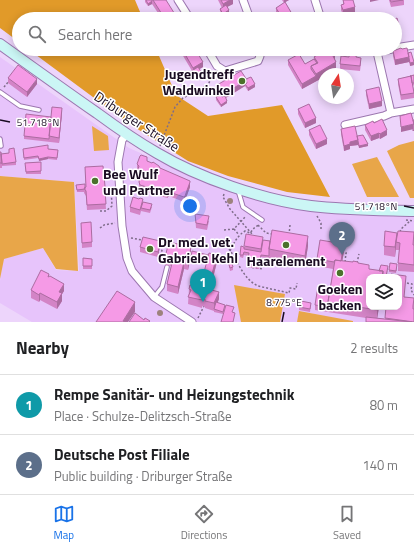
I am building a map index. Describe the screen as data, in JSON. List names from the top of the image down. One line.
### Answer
{"streets":{"main road":["Driburger Straße"]},"places":["Jugendtreff Waldwinkel","Bee Wulf und Partner","Haarelement","Dr. med. vet. Gabriele Kehl","Goeken backen"],"north":"top","page":{"search":"Search here","pins":["2","1"],"heading":["Nearby","2 results"],"list":[{"mark":"1","name":"Rempe Sanitär- und Heizungstechnik","note":"Place · Schulze-Delitzsch-Straße","value":"80 m"},{"mark":"2","name":"Deutsche Post Filiale","note":"Public building · Driburger Straße","value":"140 m"}],"nav":["Map","Directions","Saved"]},"coordinates":["51.718°N","8.775°E"]}
